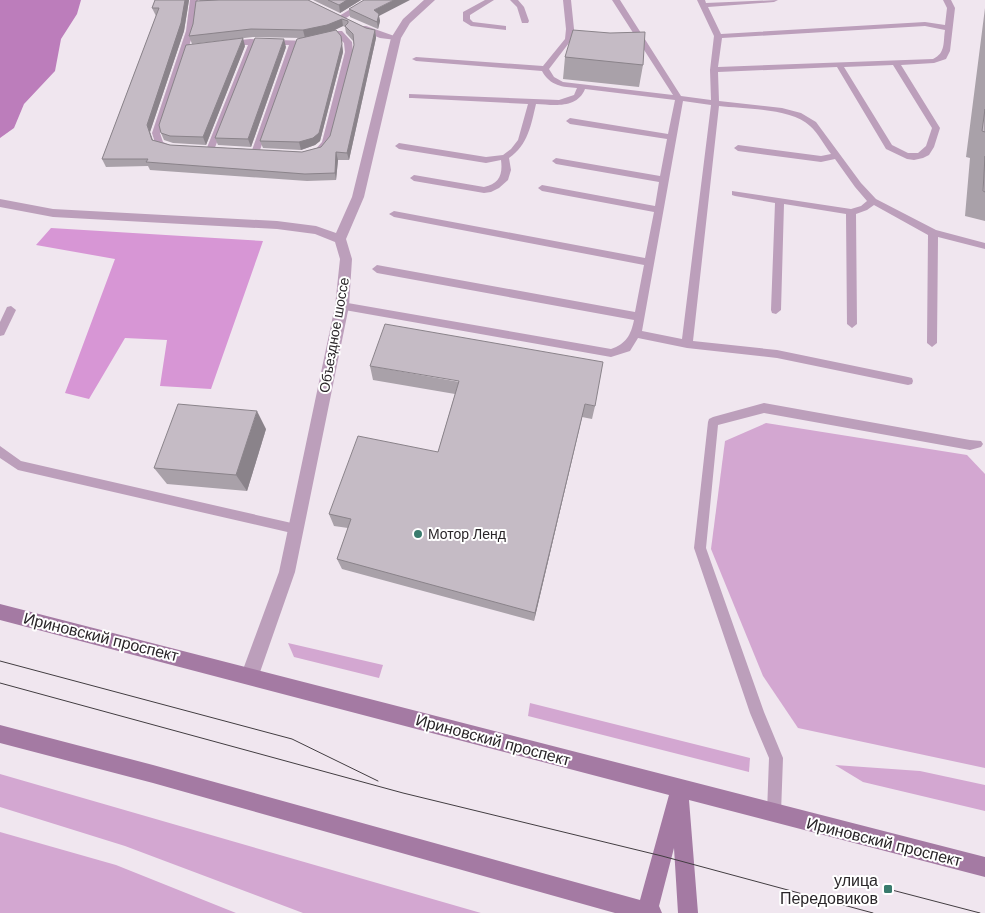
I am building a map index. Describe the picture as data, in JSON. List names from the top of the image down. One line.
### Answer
{"streets":{"main road":["Ириновский проспект"],"street":["Объездное шоссе"]},"crossings":[["Объездное шоссе","Ириновский проспект"]],"places":{"other":["Мотор Ленд"],"transit":["улица Передовиков"]}}
